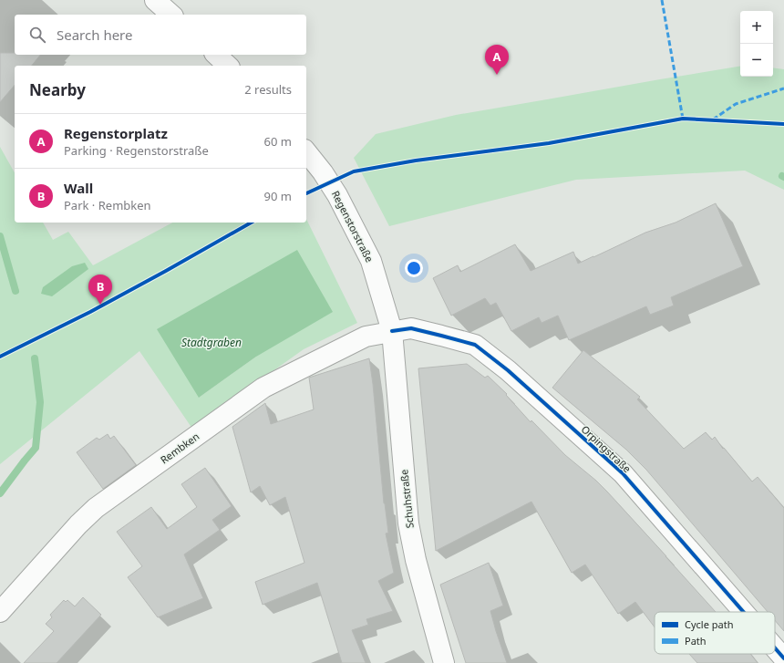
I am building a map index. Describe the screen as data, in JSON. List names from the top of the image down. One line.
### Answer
{"streets":{"street":["Regenstorstraße","Rembken","Orpingstraße","Schuhstraße"]},"crossings":[["Regenstorstraße","Rembken"],["Regenstorstraße","Orpingstraße"],["Regenstorstraße","Schuhstraße"],["Rembken","Orpingstraße"],["Rembken","Schuhstraße"],["Orpingstraße","Schuhstraße"]],"water":["Stadtgraben"],"legend":["Cycle path","Path"],"page":{"map_buttons":["+","−"],"search":"Search here","pins":["A","B"],"heading":["Nearby","2 results"],"list":[{"mark":"A","name":"Regenstorplatz","note":"Parking · Regenstorstraße","value":"60 m"},{"mark":"B","name":"Wall","note":"Park · Rembken","value":"90 m"}]}}
